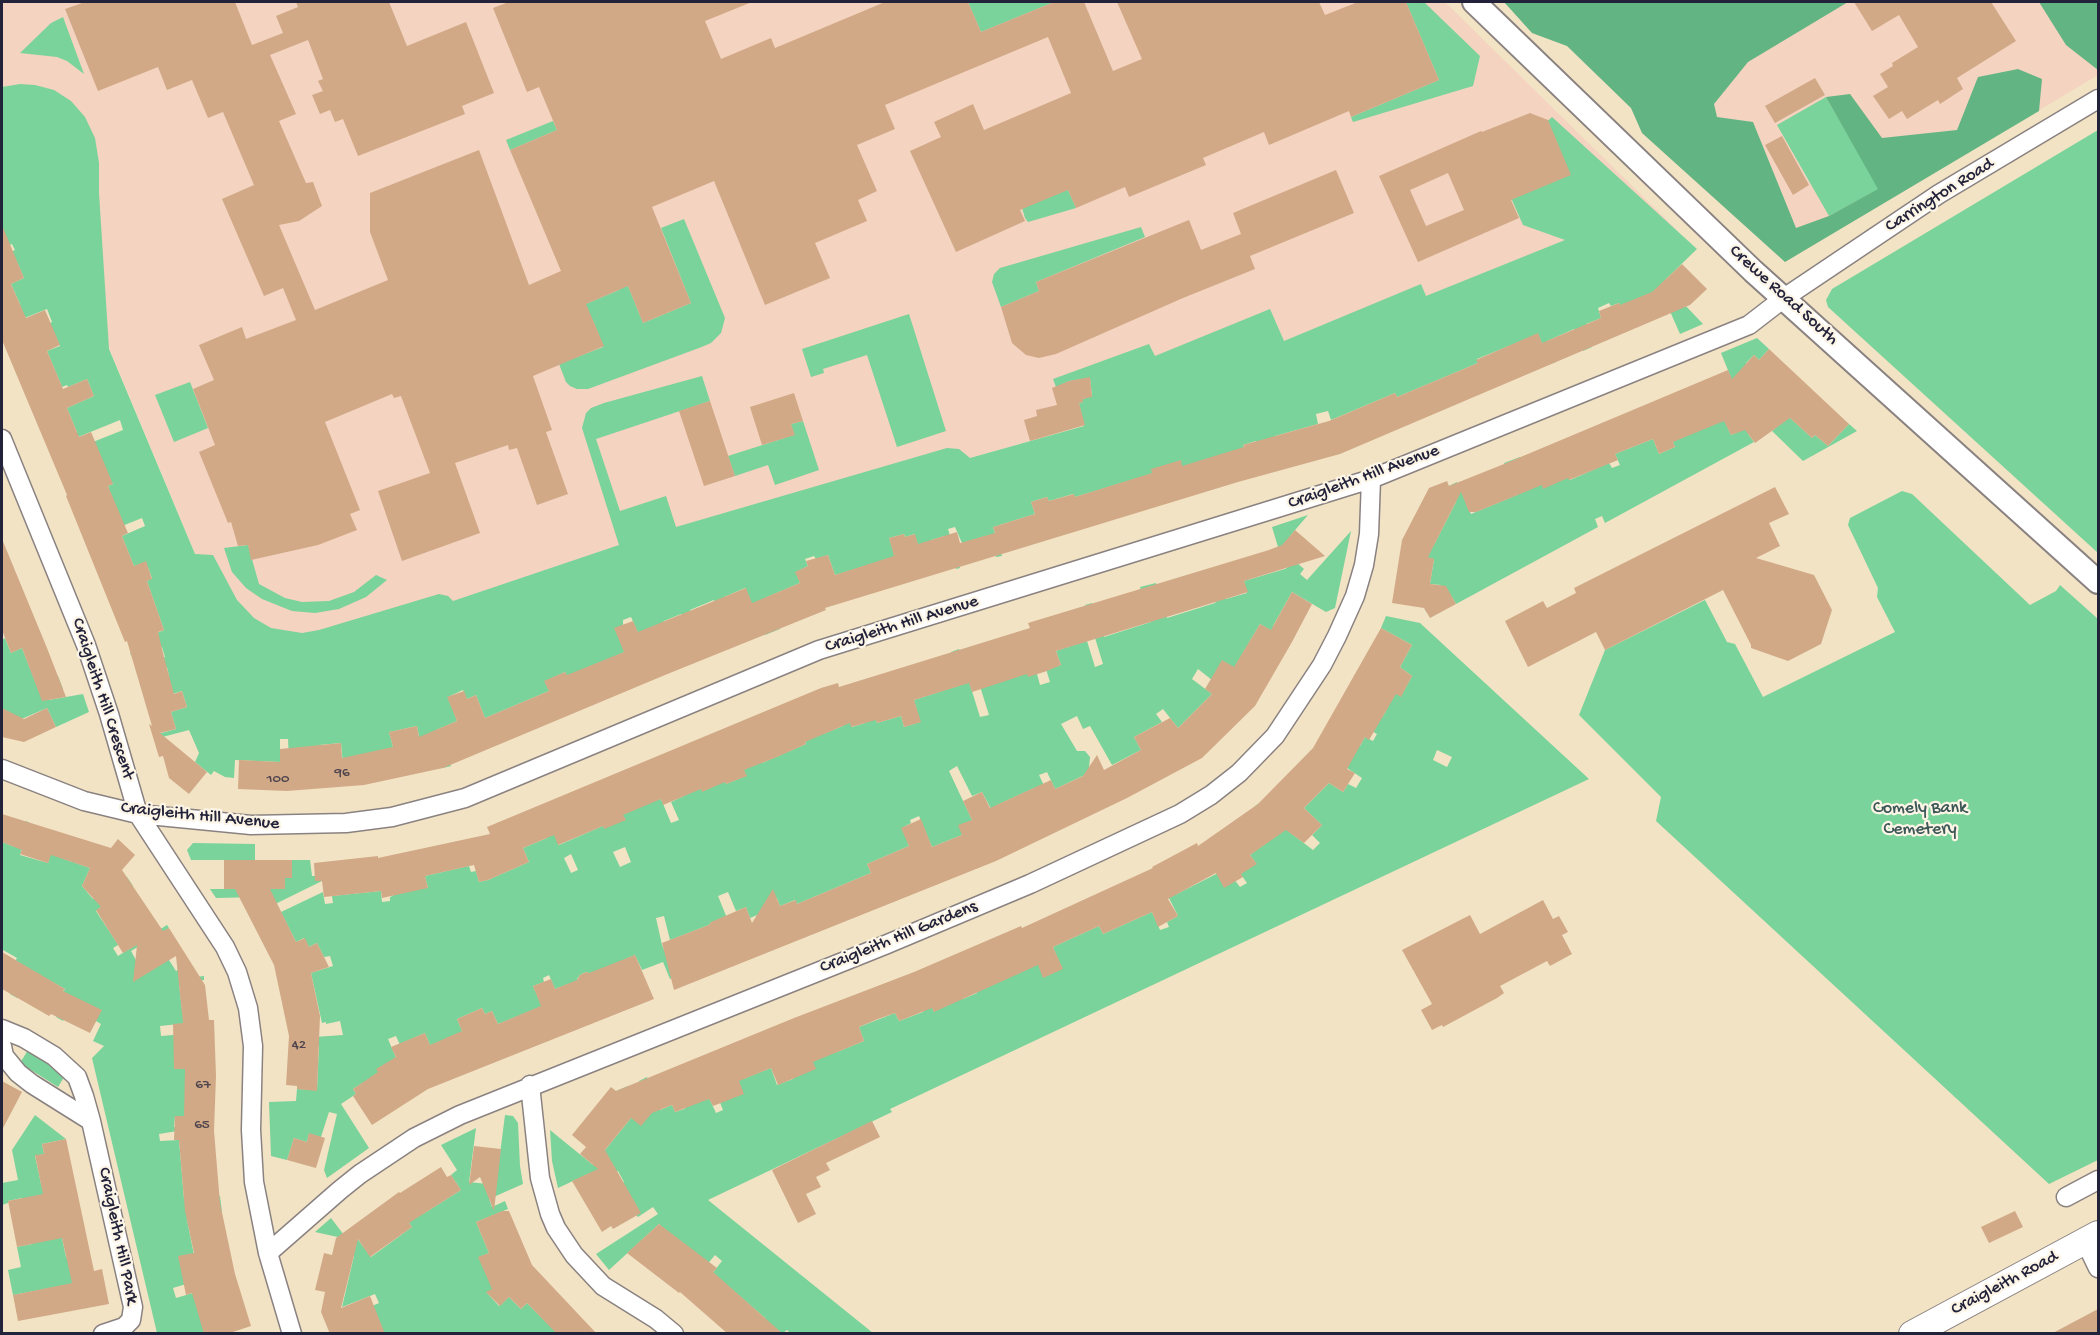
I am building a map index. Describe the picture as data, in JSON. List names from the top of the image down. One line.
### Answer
{"streets":{"main road":["Craigleith Road"],"street":["Carrington Road","Crewe Road South","Craigleith Hill Avenue","Craigleith Hill Crescent","Craigleith Hill Gardens","Craigleith Hill Park"]},"crossings":[["Carrington Road","Crewe Road South"],["Carrington Road","Craigleith Hill Avenue"],["Crewe Road South","Craigleith Hill Avenue"],["Craigleith Hill Avenue","Craigleith Hill Crescent"],["Craigleith Hill Avenue","Craigleith Hill Gardens"],["Craigleith Hill Crescent","Craigleith Hill Gardens"]],"parks":["Comely Bank Cemetery"],"house_numbers":["96","100","42","67","65"]}
